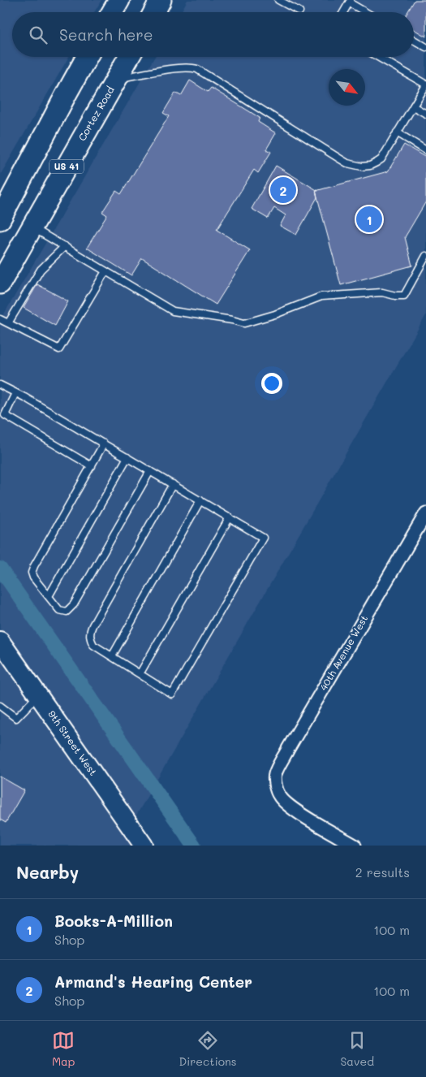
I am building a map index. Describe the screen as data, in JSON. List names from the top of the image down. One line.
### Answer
{"streets":{"main road":["Cortez Road","US 41","9th Street West"],"street":["40th Avenue West"]},"north":"bottom right","page":{"search":"Search here","pins":["2","1"],"heading":["Nearby","2 results"],"list":[{"mark":"1","name":"Books-A-Million","note":"Shop","value":"100 m"},{"mark":"2","name":"Armand's Hearing Center","note":"Shop","value":"100 m"}],"nav":["Map","Directions","Saved"]}}
